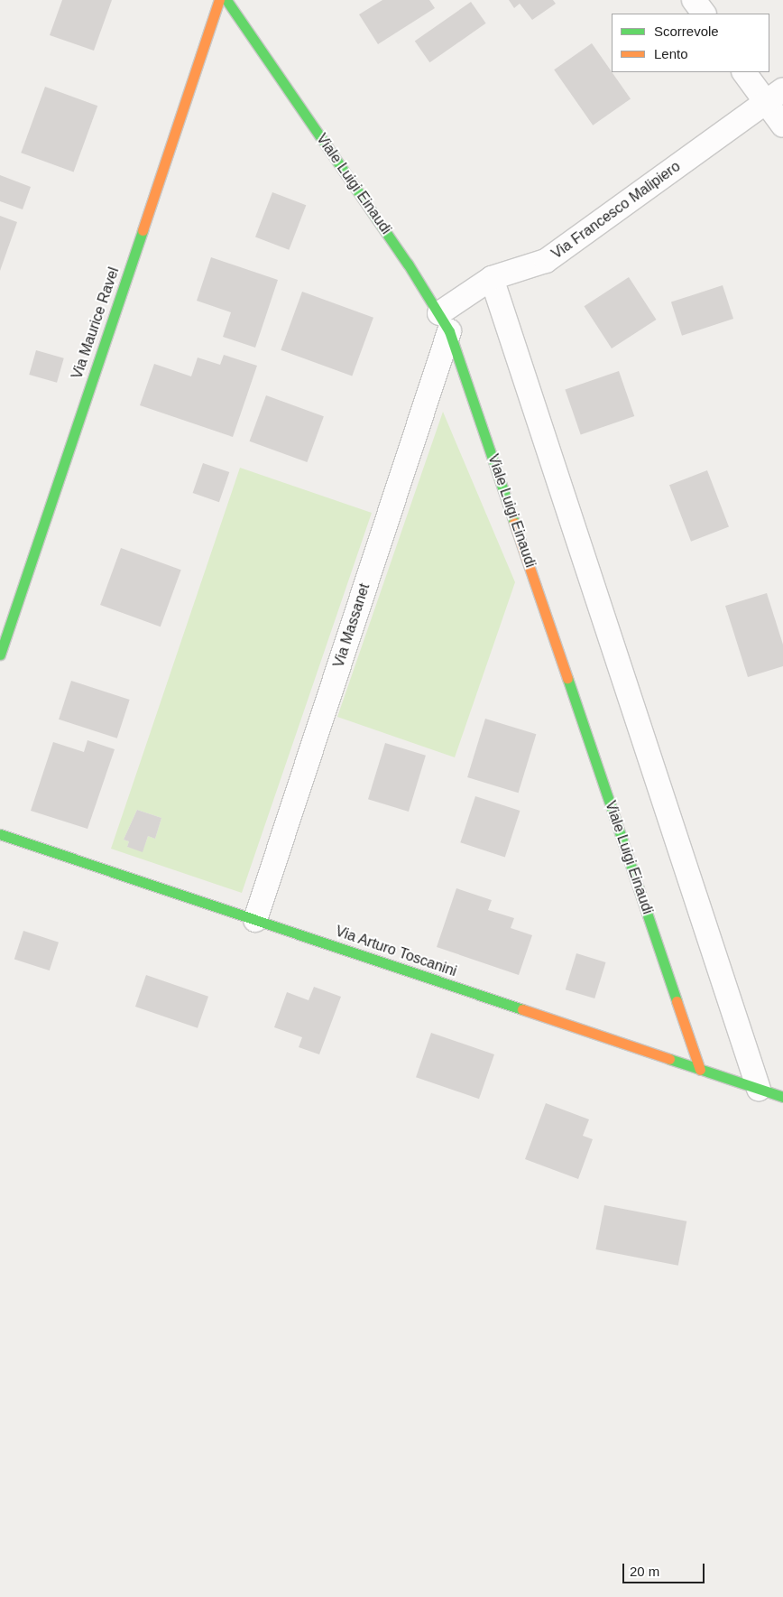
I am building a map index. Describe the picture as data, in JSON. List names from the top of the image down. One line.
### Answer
{"streets":{"street":["Viale Luigi Einaudi","Via Francesco Malipiero","Via Maurice Ravel","Via Massanet","Via Arturo Toscanini"]},"crossings":[["Viale Luigi Einaudi","Via Francesco Malipiero"],["Viale Luigi Einaudi","Via Massanet"],["Viale Luigi Einaudi","Via Arturo Toscanini"],["Via Francesco Malipiero","Via Massanet"],["Via Massanet","Via Arturo Toscanini"]],"legend":["Scorrevole","Lento"],"scale_bar":"20 m"}
